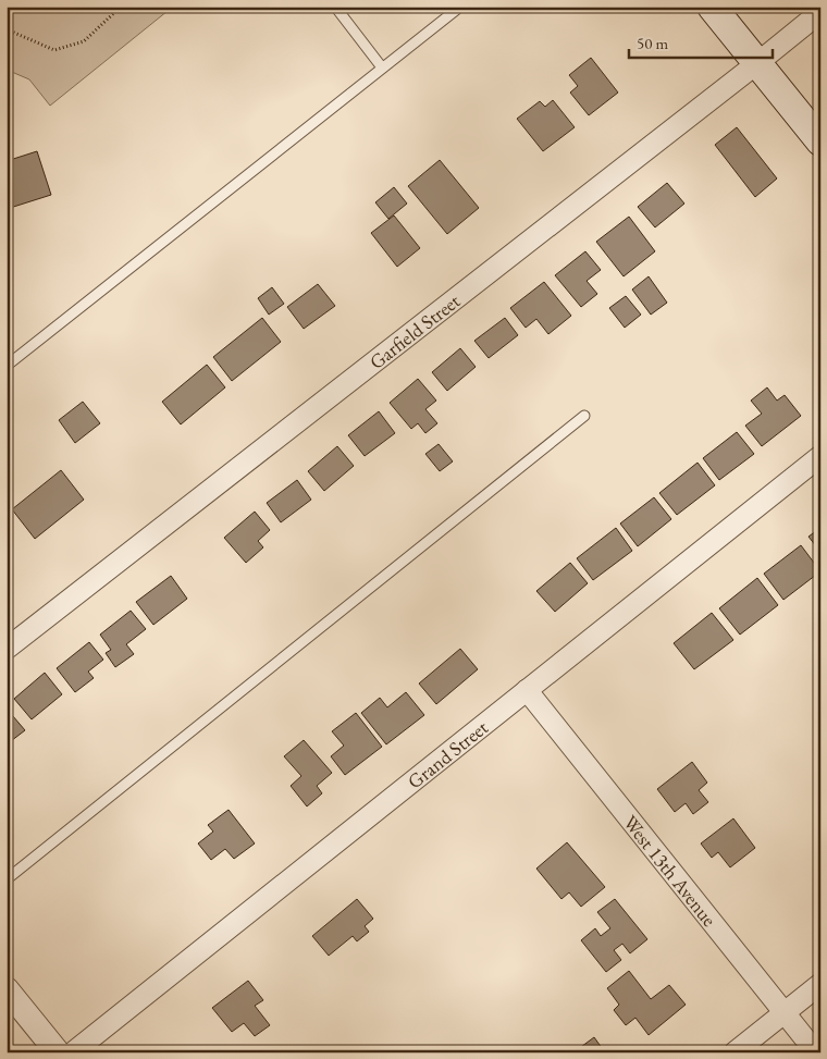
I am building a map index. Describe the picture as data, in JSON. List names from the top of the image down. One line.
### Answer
{"streets":{"street":["Garfield Street","Grand Street","West 13th Avenue"]},"crossings":[["Grand Street","West 13th Avenue"]],"scale_bar":"50 m"}
